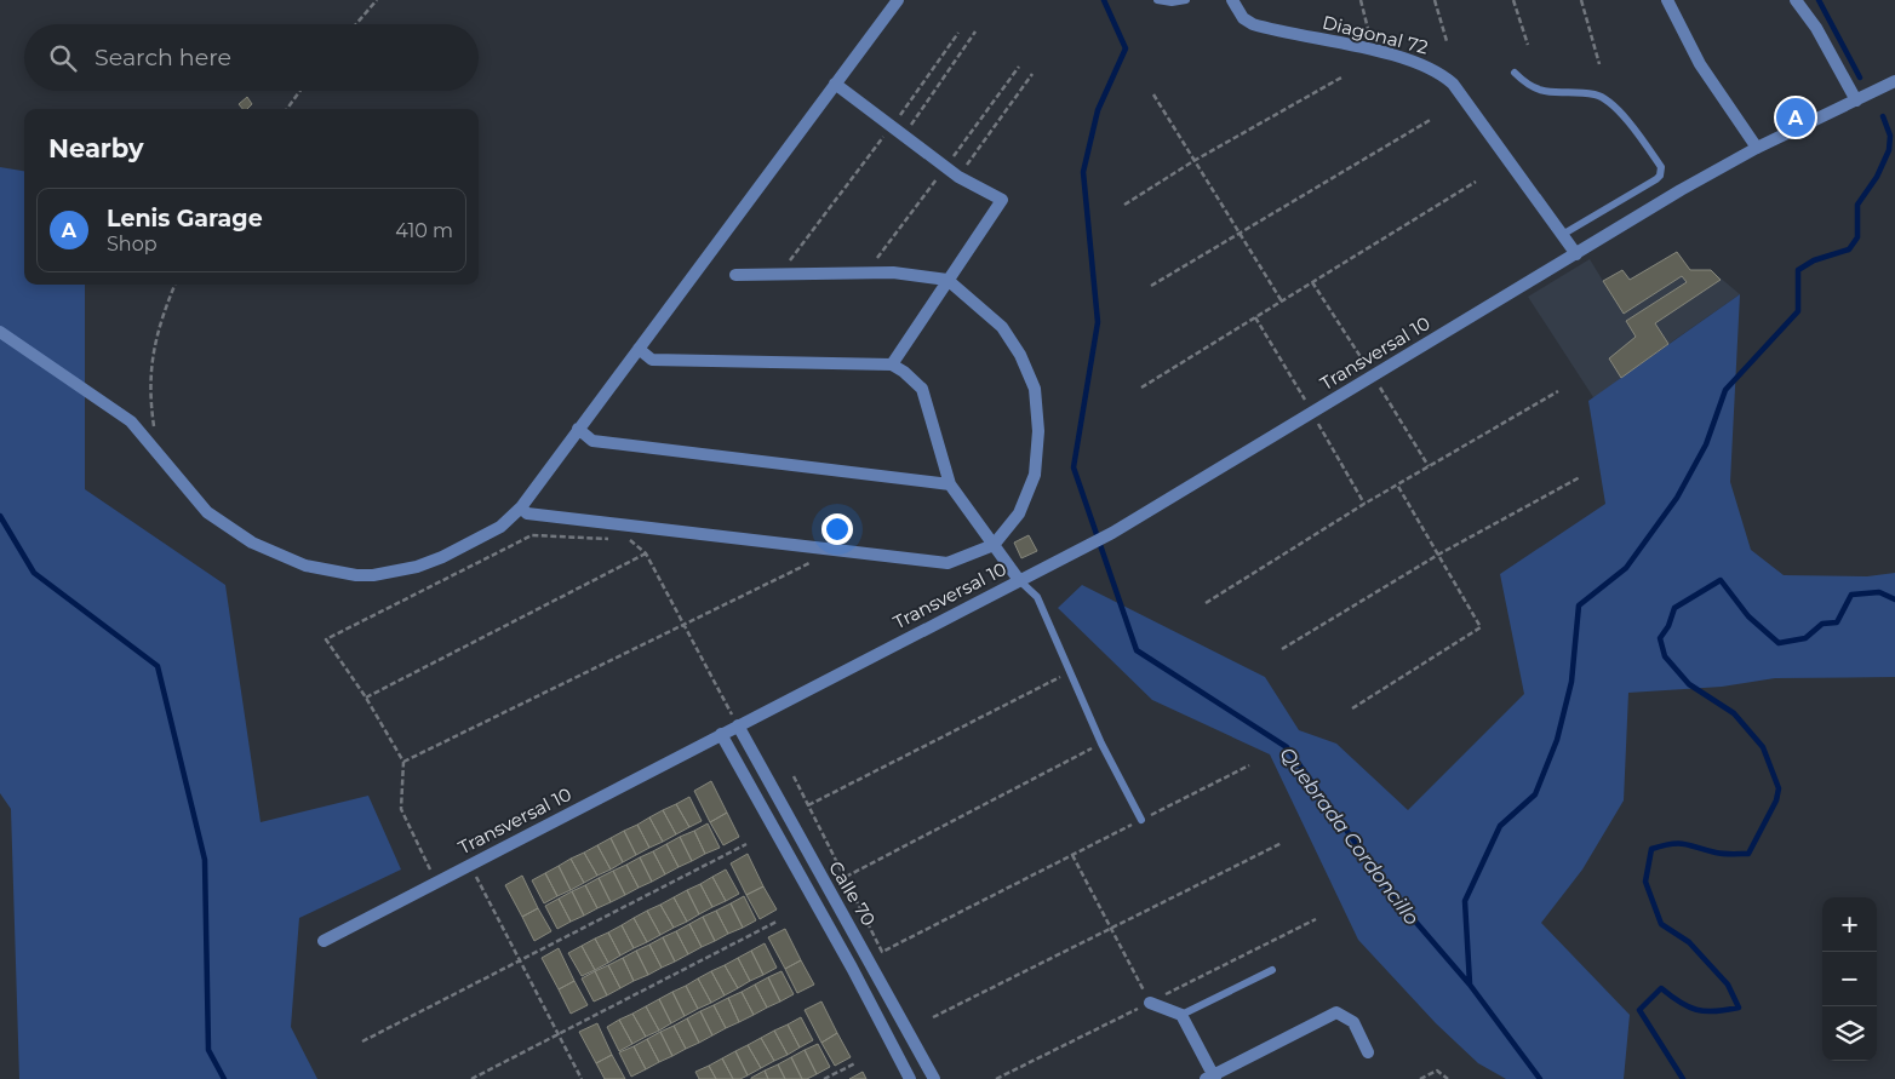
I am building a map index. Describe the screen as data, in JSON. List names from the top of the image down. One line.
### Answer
{"streets":{"street":["Diagonal 72","Transversal 10","Calle 70"]},"crossings":[["Diagonal 72","Transversal 10"],["Transversal 10","Calle 70"]],"water":["Quebrada Cordoncillo"],"page":{"search":"Search here","pins":"A","heading":"Nearby","list":[{"mark":"A","name":"Lenis Garage","note":"Shop","value":"410 m"}],"map_buttons":["+","−"]}}
